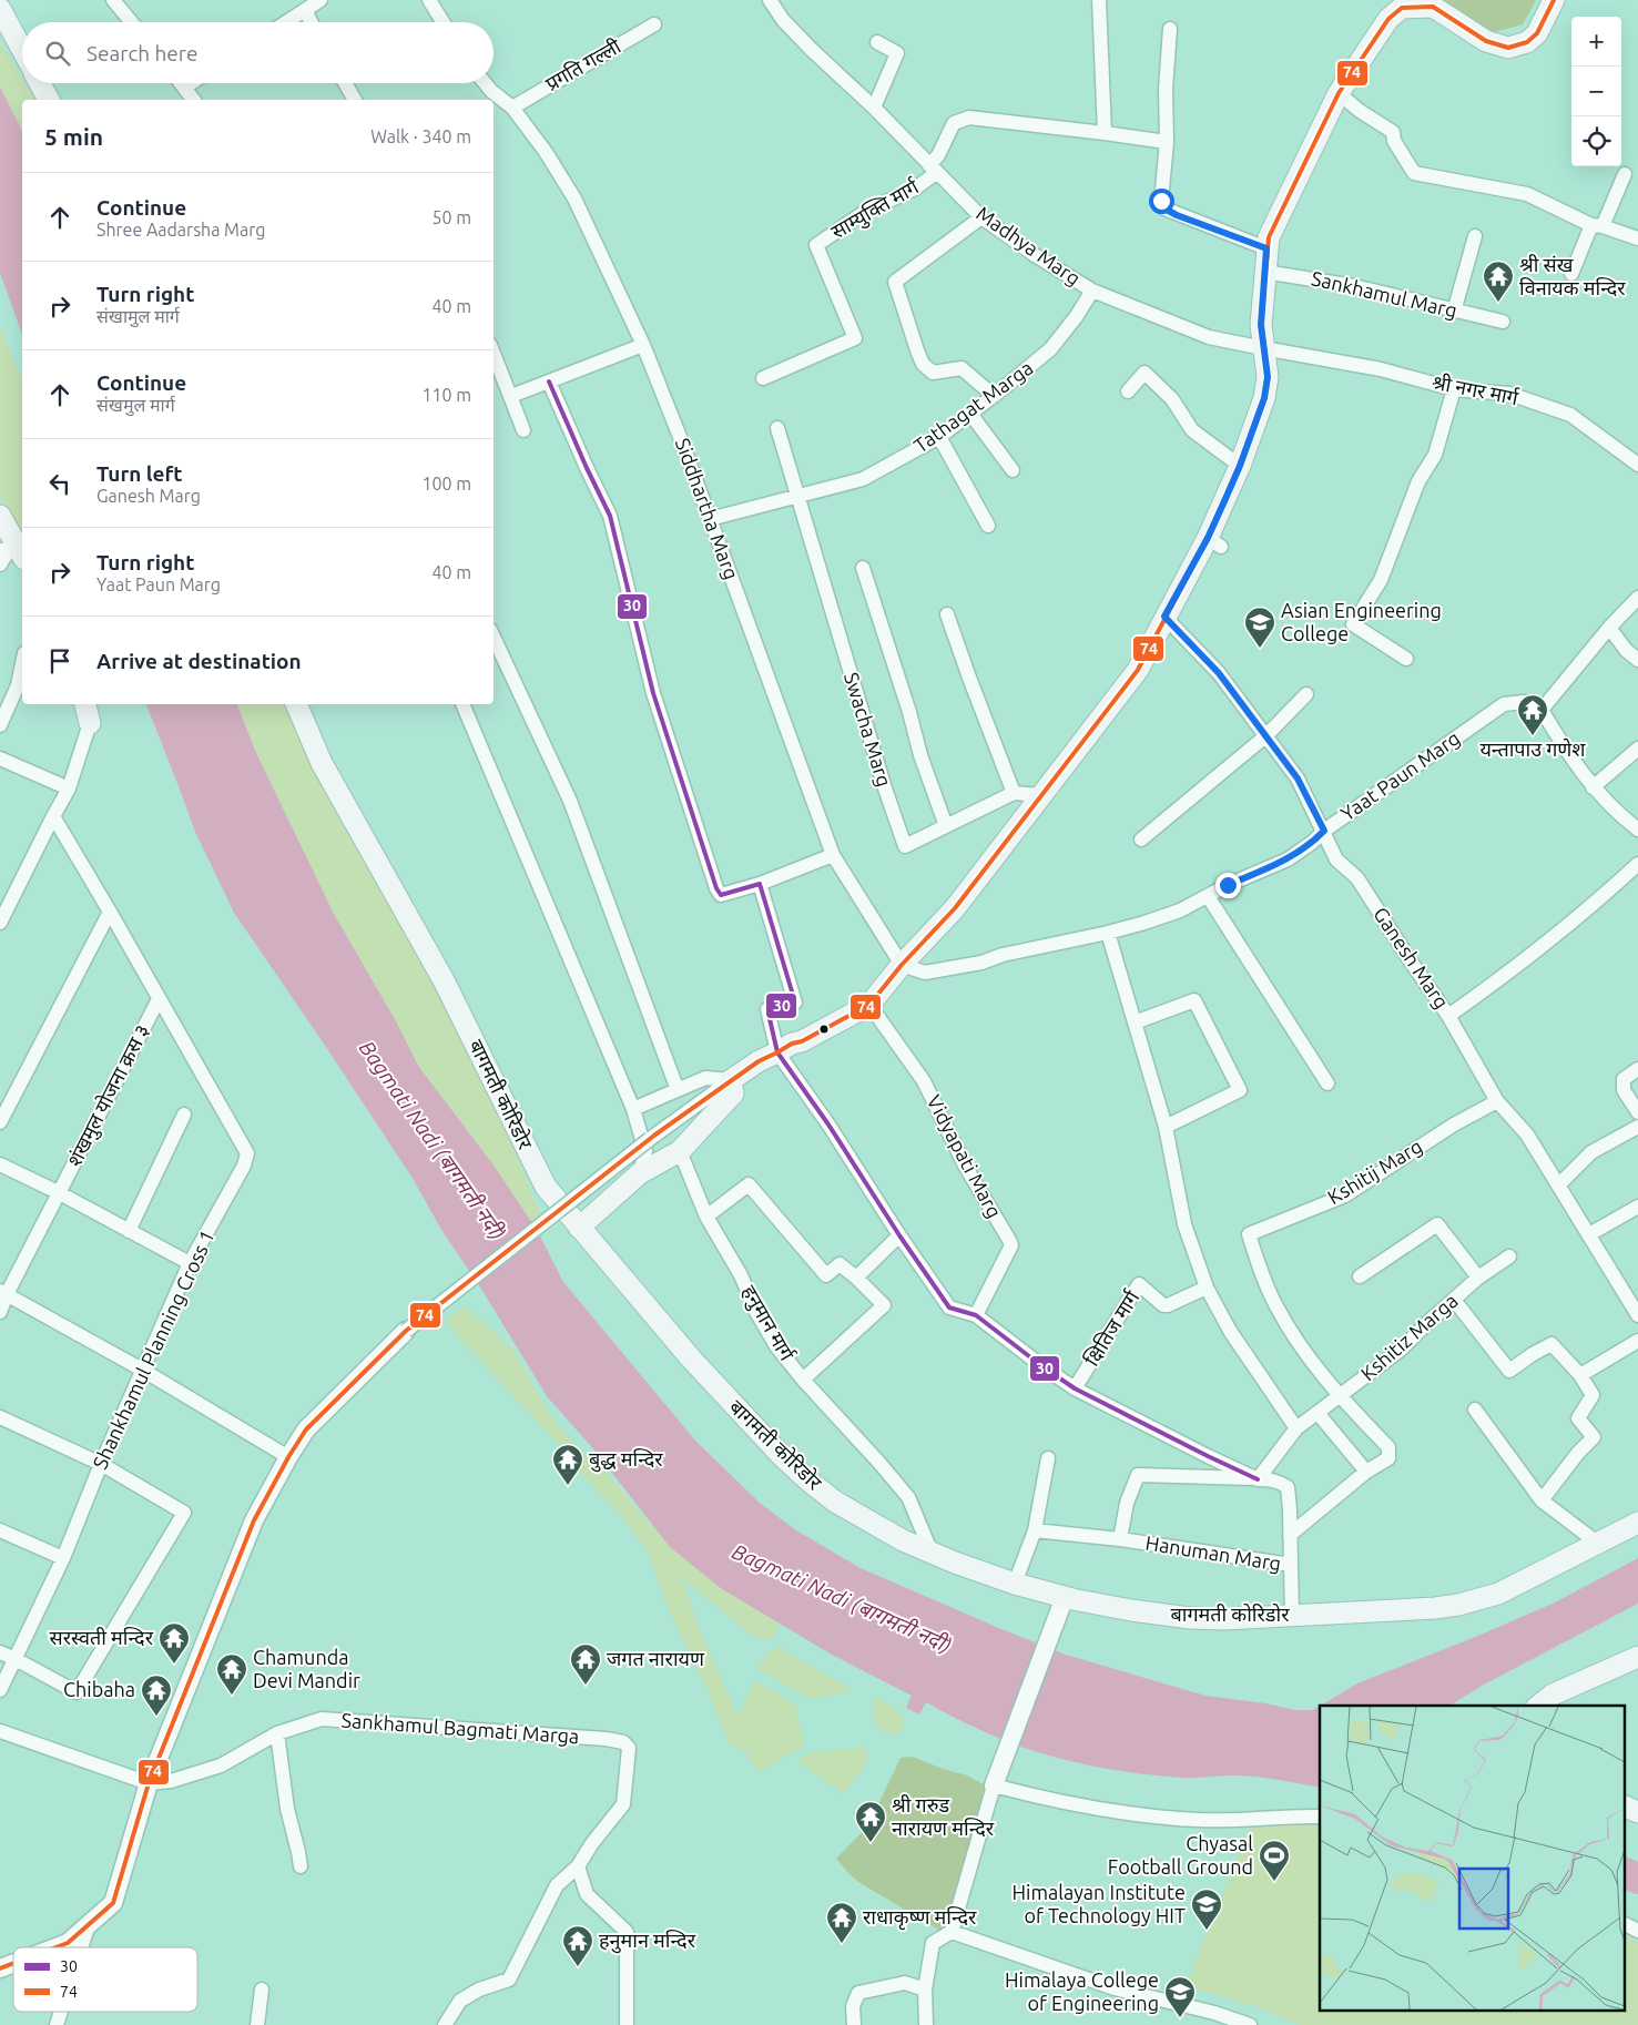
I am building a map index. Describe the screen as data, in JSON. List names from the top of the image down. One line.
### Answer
{"streets":{"main road":["बागमती कोरिडोर"],"street":["प्रगति गल्ली","साम्युक्ति मार्ग","Madhya Marg","Sankhamul Marg","श्री नगर मार्ग","Tathagat Marga","Siddhartha Marg","Swacha Marg","Yaat Paun Marg","Ganesh Marg","शंखमुल योजना क्रस ३","Vidyapati Marg","Kshitij Marg","हनुमान मार्ग","क्षितिज मार्ग","Kshitiz Marga","Shankhamul Planning Cross 1","Hanuman Marg","Sankhamul Bagmati Marga"]},"crossings":[["प्रगति गल्ली","Siddhartha Marg"],["साम्युक्ति मार्ग","Madhya Marg"],["Madhya Marg","श्री नगर मार्ग"],["Madhya Marg","Tathagat Marga"],["Tathagat Marga","Siddhartha Marg"],["Tathagat Marga","Swacha Marg"],["Siddhartha Marg","Yaat Paun Marg"],["Yaat Paun Marg","Ganesh Marg"],["Ganesh Marg","Kshitij Marg"],["बागमती कोरिडोर","हनुमान मार्ग"],["बागमती कोरिडोर","Hanuman Marg"],["शंखमुल योजना क्रस ३","Shankhamul Planning Cross 1"],["Vidyapati Marg","क्षितिज मार्ग"],["Kshitij Marg","Kshitiz Marga"]],"water":["Bagmati Nadi (बागमती नदी)"],"places":{"temple":["श्री संख विनायक मन्दिर","यन्तापाउ गणेश","बुद्ध मन्दिर","सरस्वती मन्दिर","जगत नारायण","Chamunda Devi Mandir","Chibaha","श्री गरुड नारायण मन्दिर","राधाकृष्ण मन्दिर","हनुमान मन्दिर"],"school or university":["Asian Engineering College","Himalayan Institute of Technology HIT","Himalaya College of Engineering"],"sports":["Chyasal Football Ground"]},"lines":["transit line 74","transit line 30"],"legend":["30","74"],"page":{"map_buttons":["+","−"],"search":"Search here","heading":["5 min","Walk · 340 m"],"list":[["Continue","Shree Aadarsha Marg","50 m"],["Turn right","संखामुल मार्ग","40 m"],["Continue","संखमुल मार्ग","110 m"],["Turn left","Ganesh Marg","100 m"],["Turn right","Yaat Paun Marg","40 m"],"Arrive at destination"]}}
